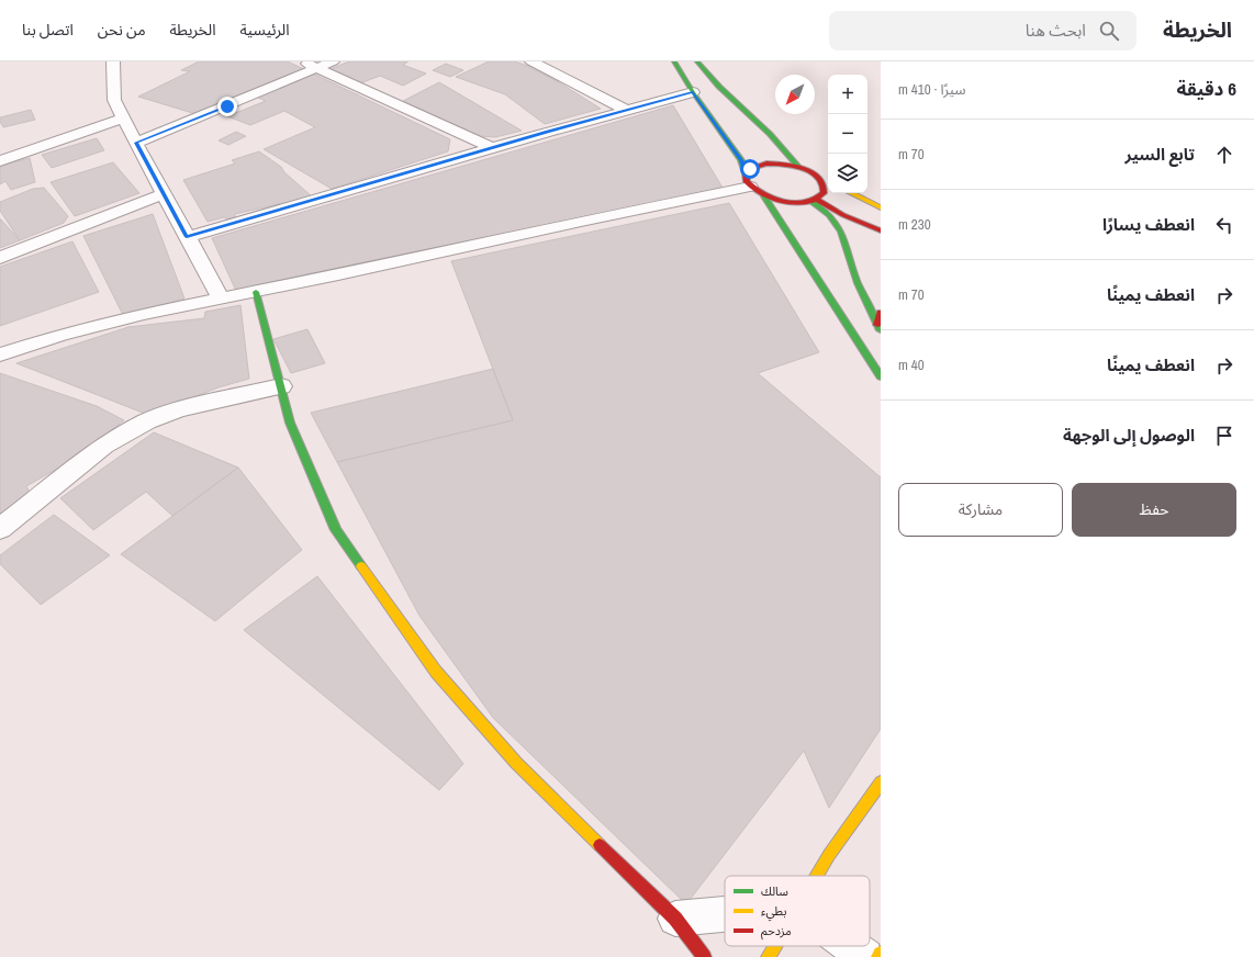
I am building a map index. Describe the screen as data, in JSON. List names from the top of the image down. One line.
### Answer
{"legend":["سالك","بطيء","مزدحم"],"north":"bottom left","page":{"header":"الخريطة","search":"ابحث هنا","nav":["الرئيسية","الخريطة","من نحن","اتصل بنا"],"heading":["6 دقيقة","سيرًا · 410 m"],"map_buttons":["+","−"],"list":[["تابع السير","70 m"],["انعطف يسارًا","230 m"],["انعطف يمينًا","70 m"],["انعطف يمينًا","40 m"],"الوصول إلى الوجهة"],"buttons":["حفظ","مشاركة"]}}
